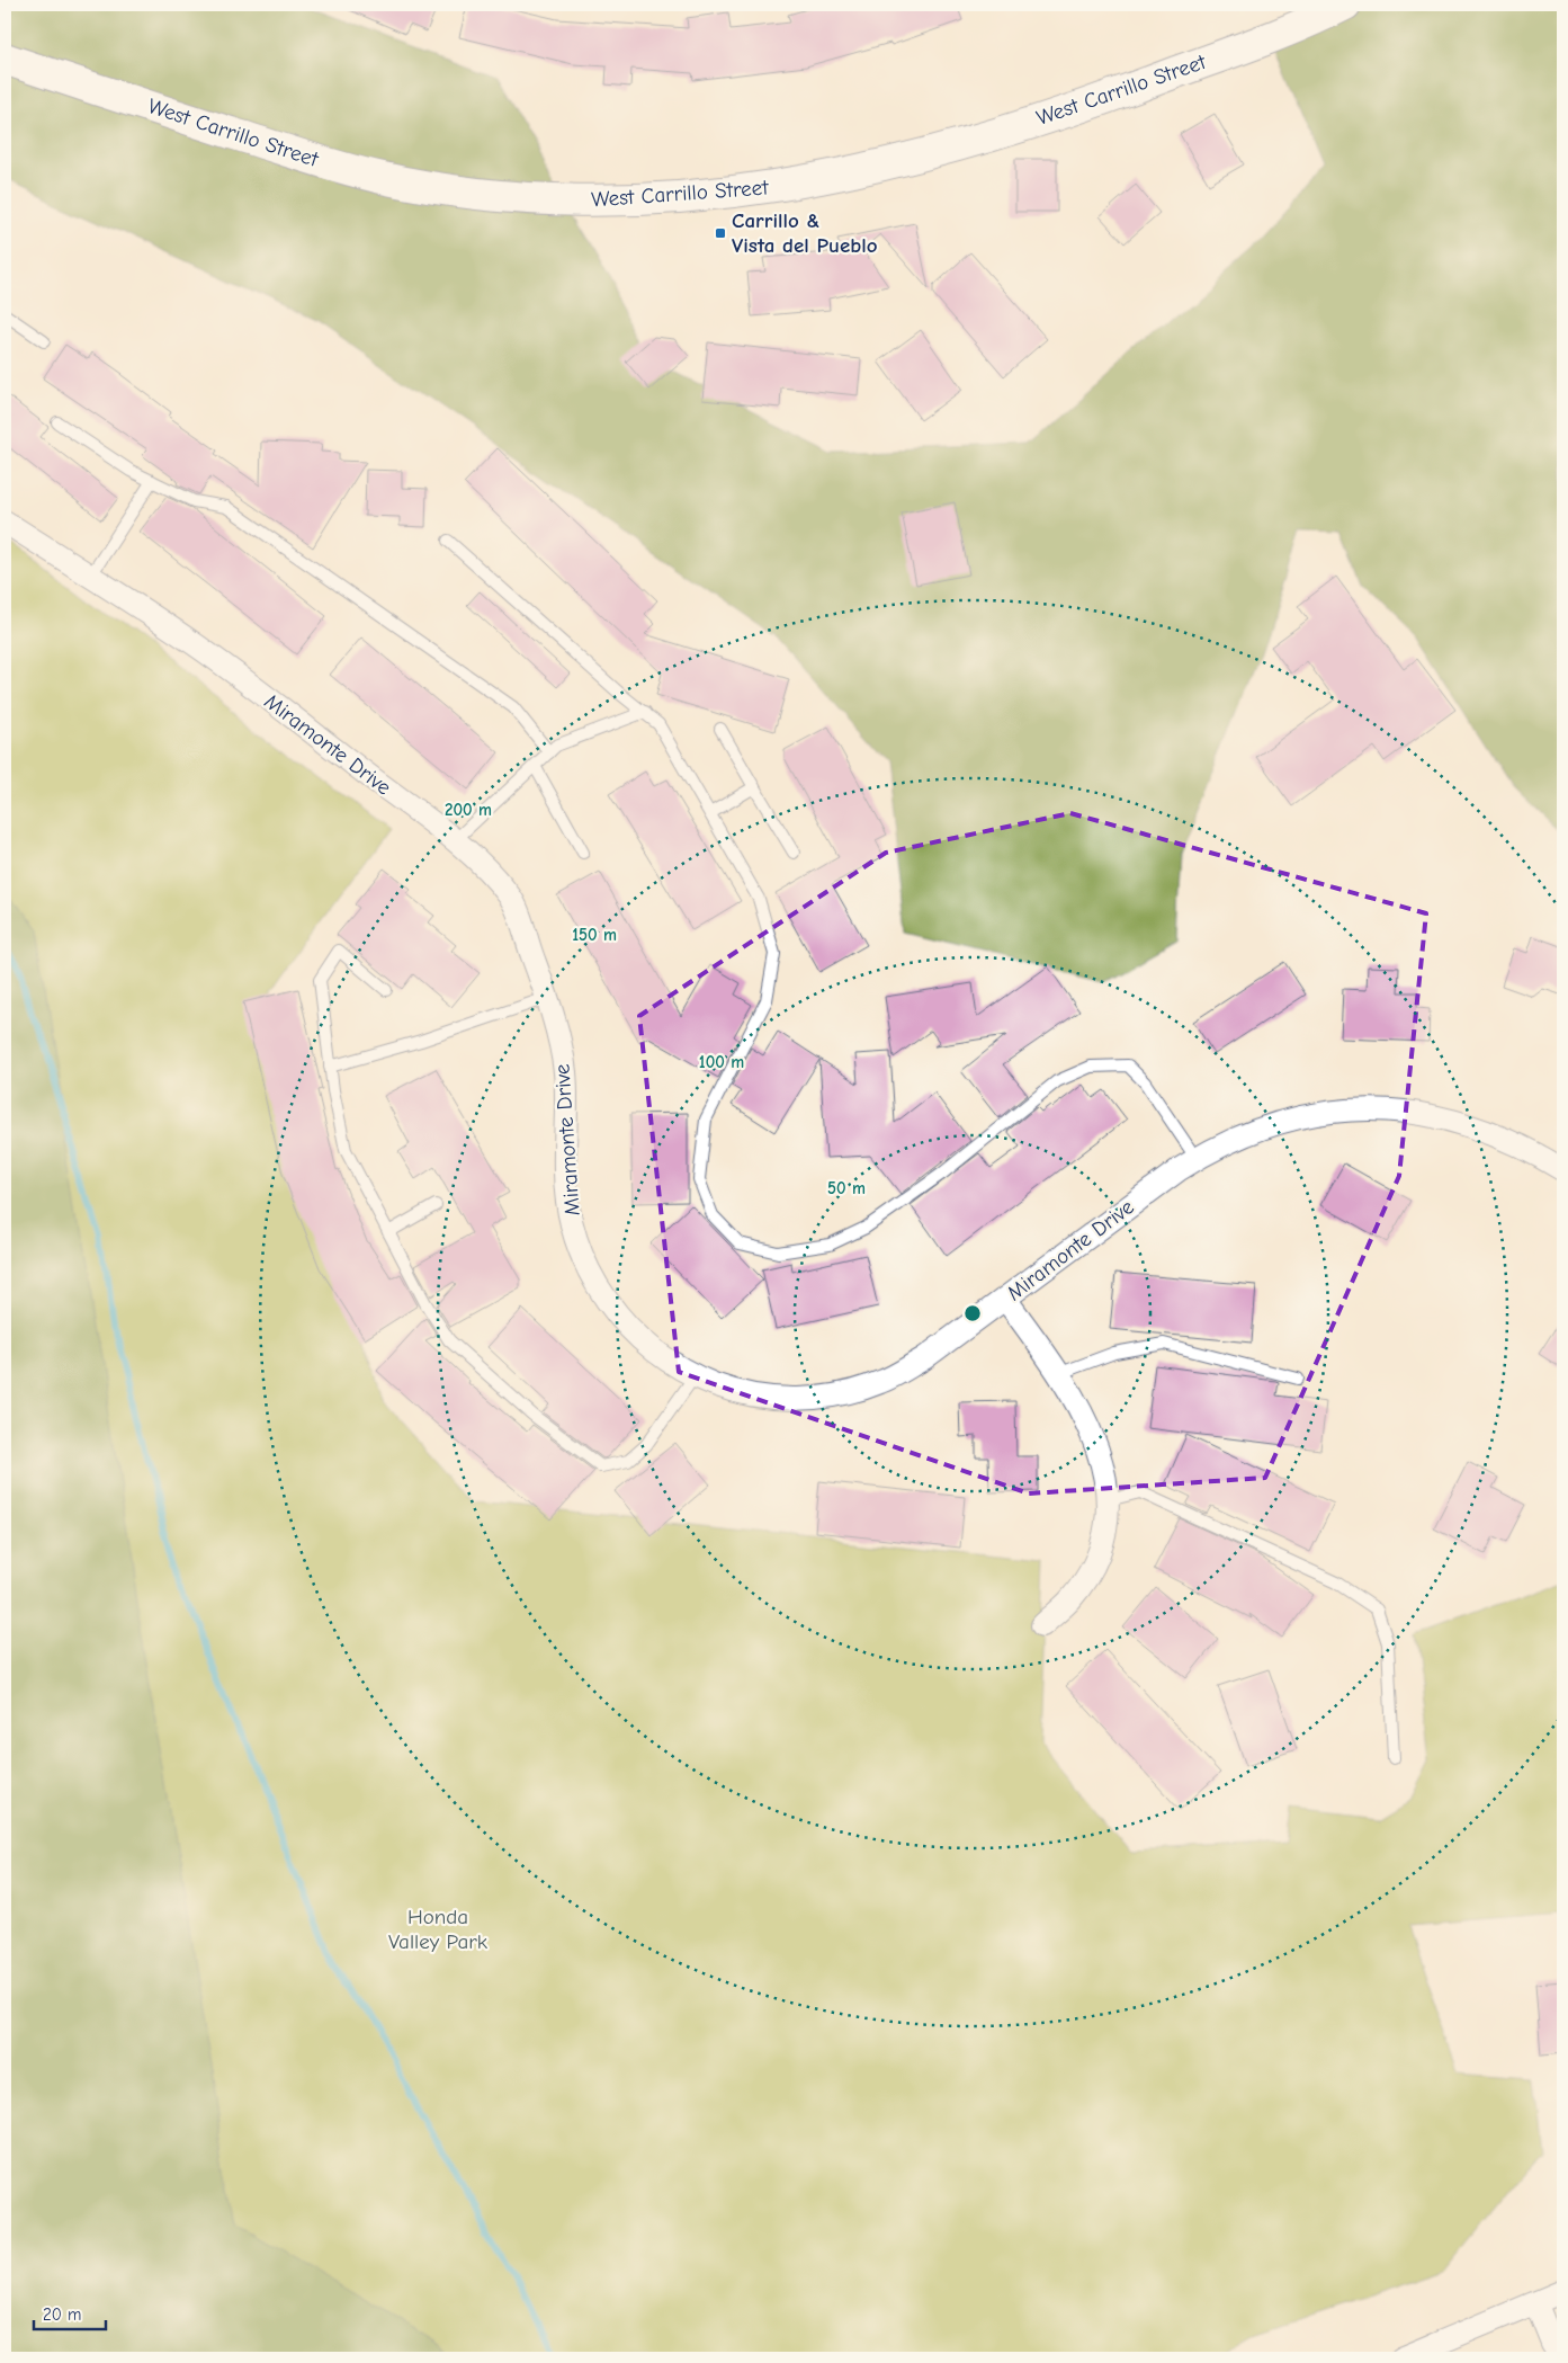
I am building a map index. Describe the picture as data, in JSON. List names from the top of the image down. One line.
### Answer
{"streets":{"main road":["West Carrillo Street"],"street":["Miramonte Drive"]},"parks":["Honda Valley Park"],"places":{"transit":["Carrillo & Vista del Pueblo"]},"scale_bar":"20 m","rings":["200 m","150 m","100 m","50 m"]}
